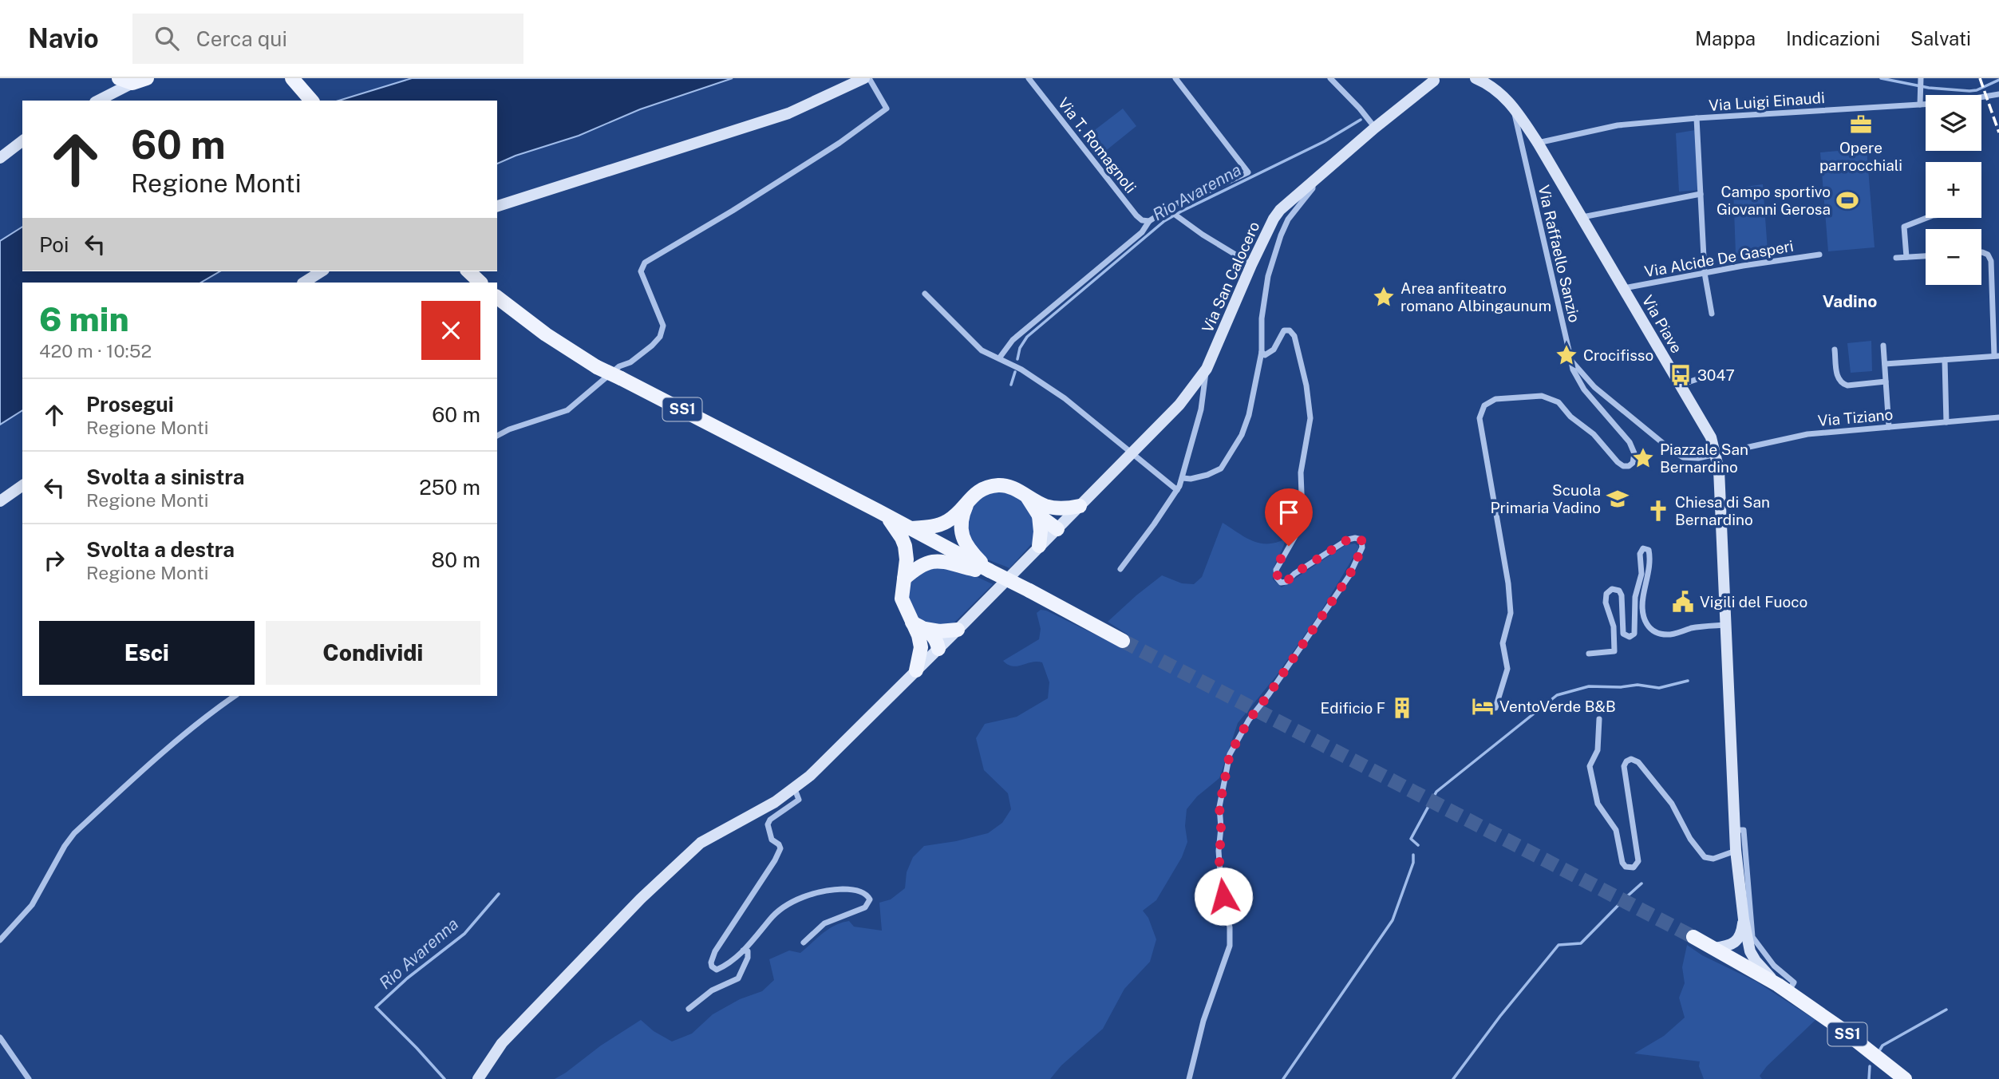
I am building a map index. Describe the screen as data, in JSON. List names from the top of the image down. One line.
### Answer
{"streets":{"main road":["Via San Calocero","Via Piave","SS1"],"street":["Via Luigi Einaudi","Via T. Romagnoli","Via Raffaello Sanzio","Via Alcide De Gasperi","Via Tiziano"]},"crossings":[["Via Luigi Einaudi","Via Piave"],["Via Raffaello Sanzio","Via Piave"],["Via Raffaello Sanzio","Via Tiziano"],["Via Alcide De Gasperi","Via Piave"],["Via Piave","SS1"],["Via Piave","Via Tiziano"]],"districts":["Vadino"],"water":["Rio Avarenna"],"places":{"office":["Opere parrocchiali"],"sports":["Campo sportivo Giovanni Gerosa"],"place":["Area anfiteatro romano Albingaunum","Crocifisso","Piazzale San Bernardino"],"bus stop":["3047"],"school or university":["Scuola Primaria Vadino"],"church":["Chiesa di San Bernardino"],"public building":["Vigili del Fuoco"],"hotel":["VentoVerde B&B"],"building":["Edificio F"]},"page":{"header":"Navio","search":"Cerca qui","nav":["Mappa","Indicazioni","Salvati"],"map_buttons":["+","−"],"turn":["60 m","Regione Monti"],"then":"Poi","heading":["6 min","420 m · 10:52"],"list":[{"name":"Prosegui","note":"Regione Monti","value":"60 m"},{"name":"Svolta a sinistra","note":"Regione Monti","value":"250 m"},{"name":"Svolta a destra","note":"Regione Monti","value":"80 m"}],"buttons":["Esci","Condividi"]}}
